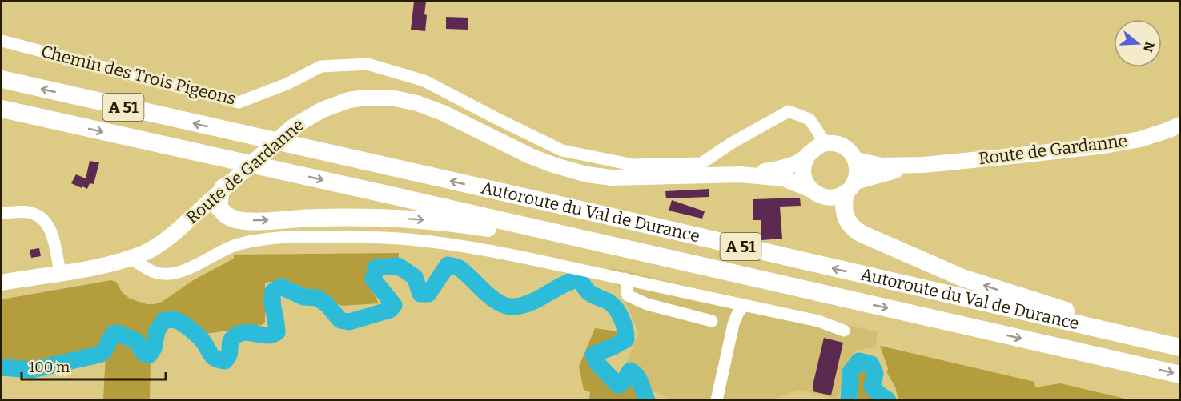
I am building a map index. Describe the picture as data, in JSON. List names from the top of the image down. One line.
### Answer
{"streets":{"highway":["A 51","Autoroute du Val de Durance"],"main road":["Route de Gardanne"],"street":["Chemin des Trois Pigeons"]},"scale_bar":"100 m","north":"right"}
